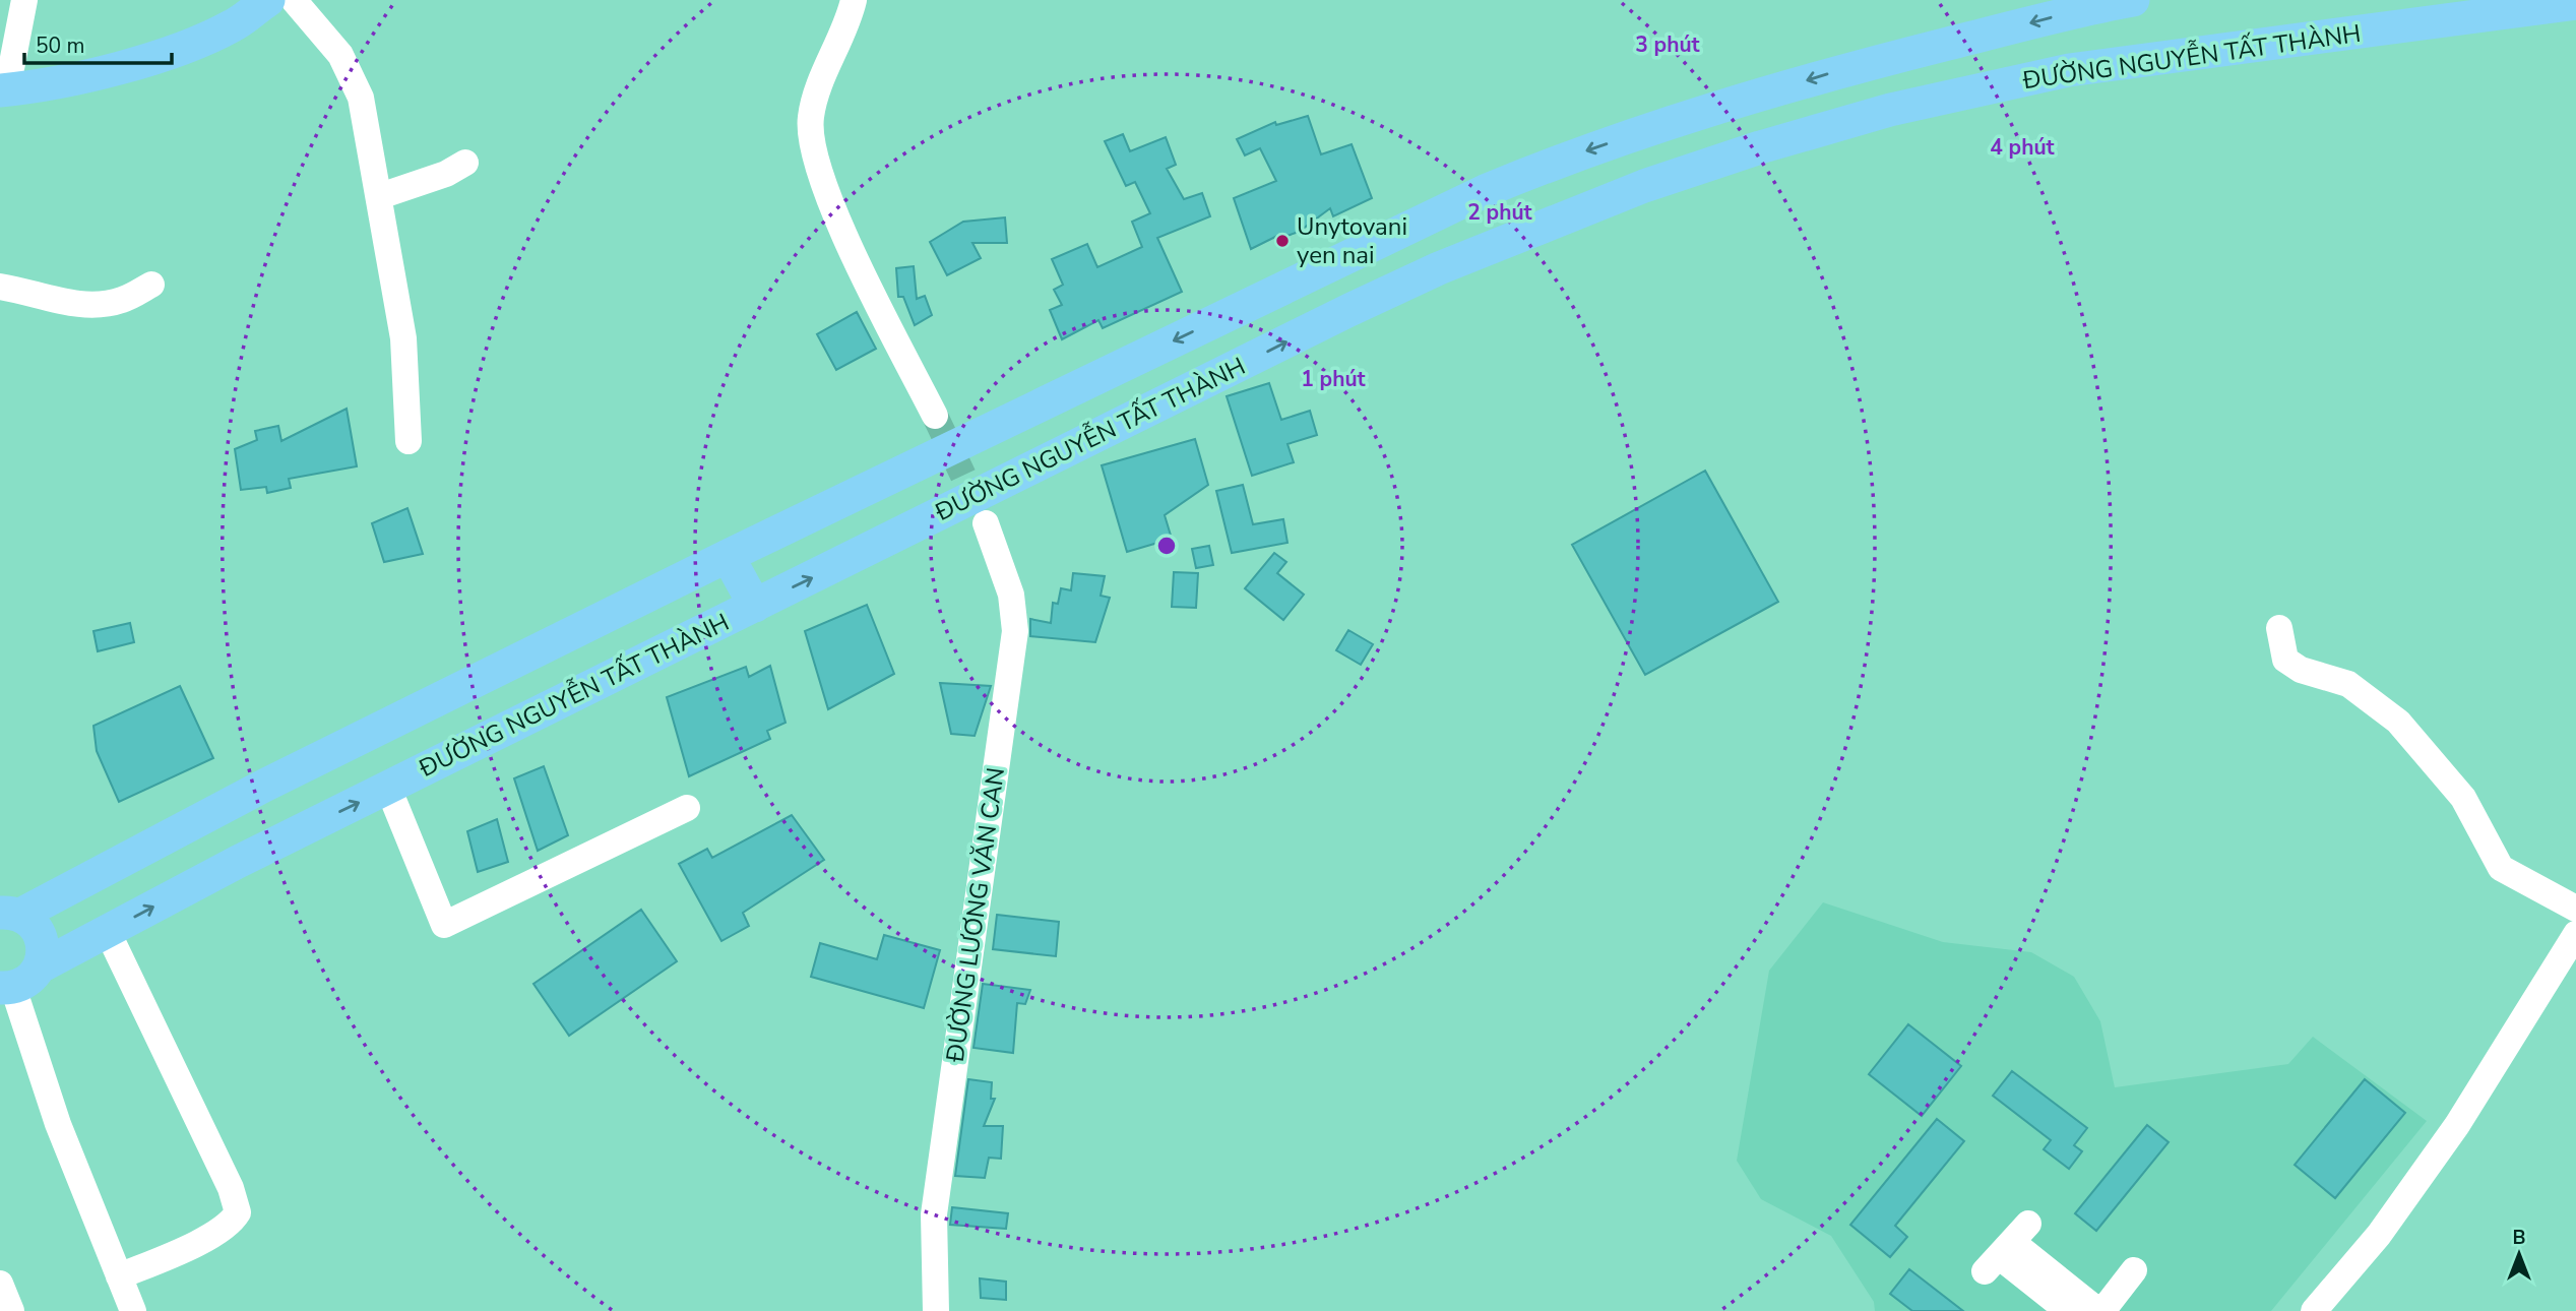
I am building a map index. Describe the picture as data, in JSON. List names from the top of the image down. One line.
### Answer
{"streets":{"main road":["ĐƯỜNG NGUYỄN TẤT THÀNH"],"street":["ĐƯỜNG LƯƠNG VĂN CAN"]},"places":["Unytovani yen nai"],"scale_bar":"50 m","north":"top","rings":["3 phút","4 phút","2 phút","1 phút"]}
